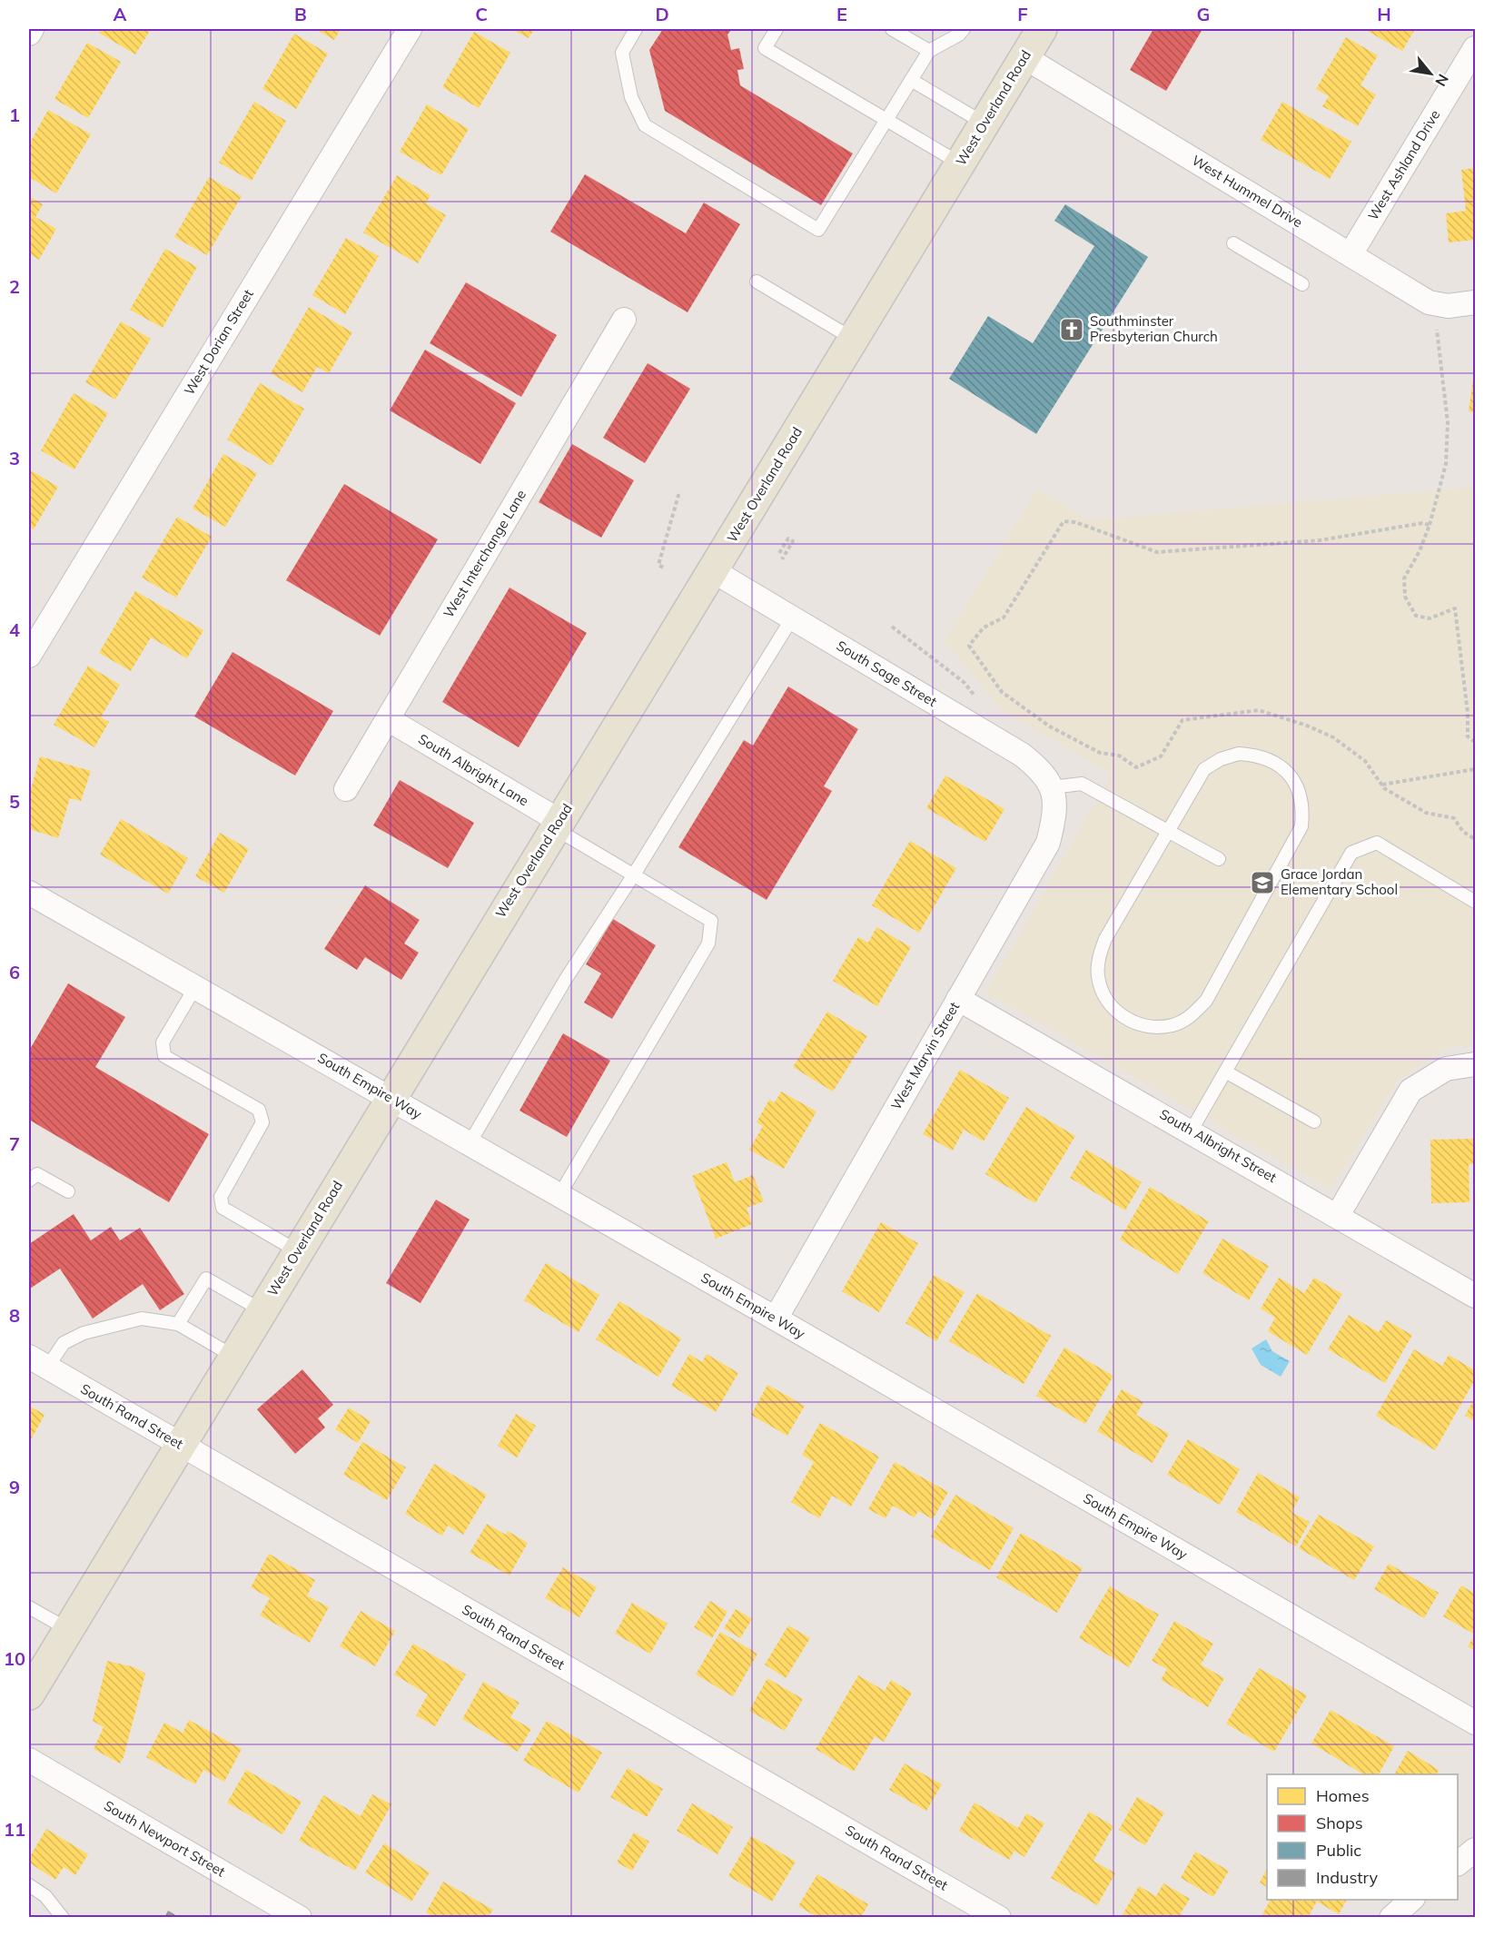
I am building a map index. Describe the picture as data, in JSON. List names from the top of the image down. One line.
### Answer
{"streets":{"main road":["West Overland Road"],"street":["West Ashland Drive","West Hummel Drive","West Dorian Street","West Interchange Lane","South Sage Street","South Albright Lane","West Marvin Street","South Empire Way","South Albright Street","South Rand Street","South Newport Street"]},"crossings":[["West Overland Road","West Hummel Drive"],["West Overland Road","South Sage Street"],["West Overland Road","South Albright Lane"],["West Overland Road","South Empire Way"],["West Overland Road","South Rand Street"],["West Ashland Drive","West Hummel Drive"],["West Interchange Lane","South Albright Lane"],["South Sage Street","West Marvin Street"],["West Marvin Street","South Empire Way"],["West Marvin Street","South Albright Street"]],"places":{"church":["Southminster Presbyterian Church"],"school or university":["Grace Jordan Elementary School"]},"legend":["Homes","Shops","Public","Industry"],"north":"bottom right","grid":{"columns":["A","B","C","D","E","F","G","H"],"rows":["1","2","3","4","5","6","7","8","9","10","11"]}}
